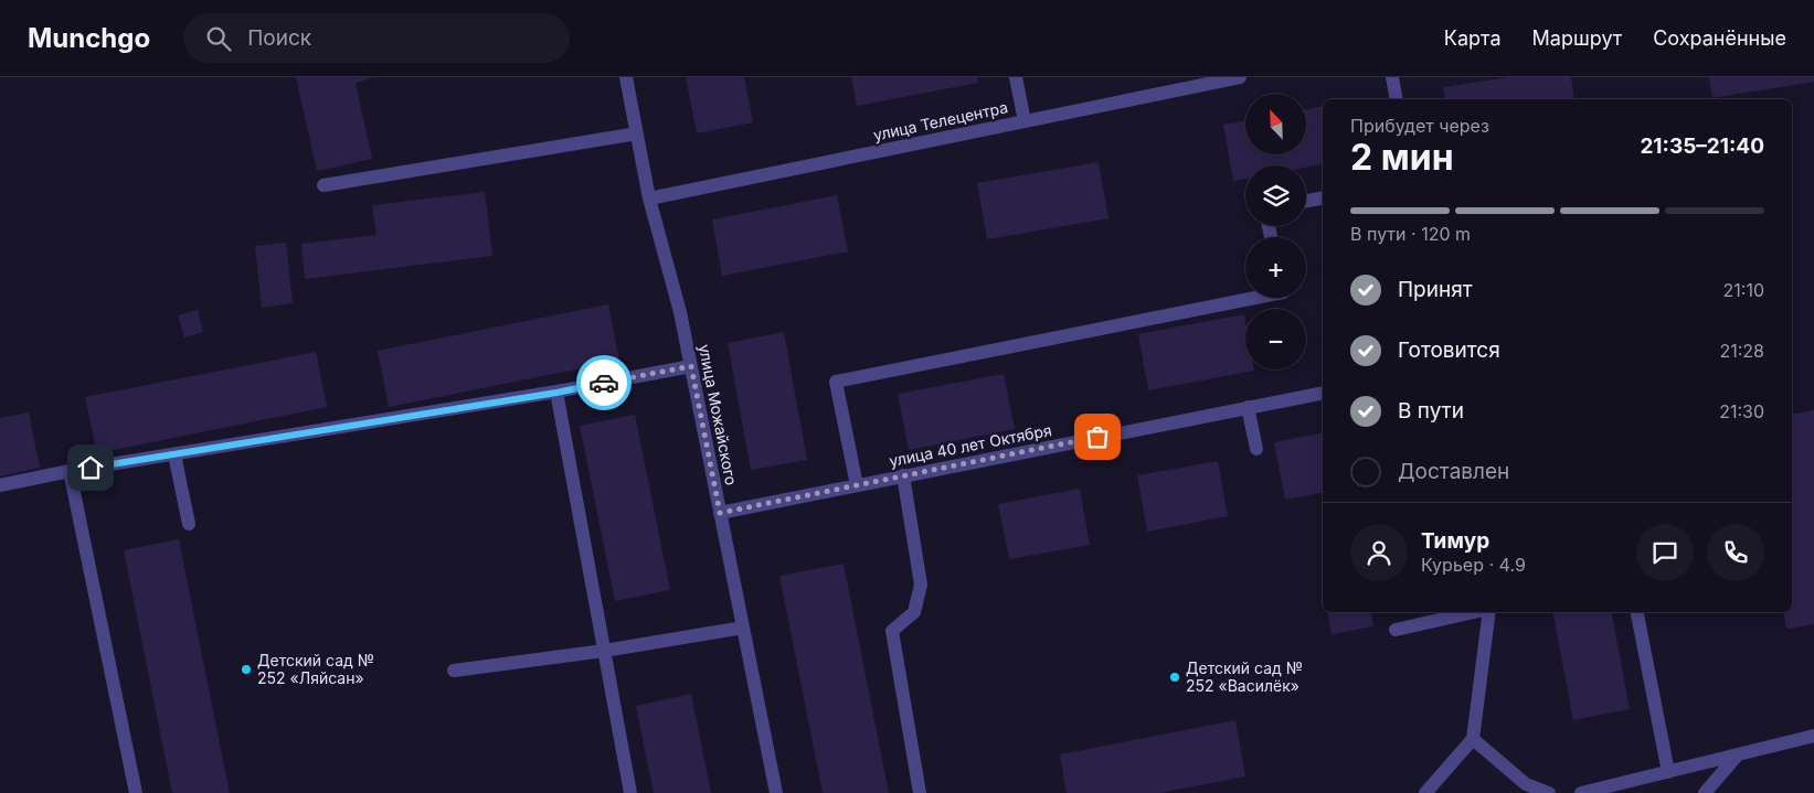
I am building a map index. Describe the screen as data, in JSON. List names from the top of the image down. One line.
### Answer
{"streets":{"street":["улица Телецентра","улица Можайского","улица 40 лет Октября"]},"crossings":[["улица Телецентра","улица Можайского"],["улица Можайского","улица 40 лет Октября"]],"places":["Детский сад № 252 «Ляйсан»","Детский сад № 252 «Василёк»"],"north":"top left","page":{"header":"Munchgo","search":"Поиск","nav":["Карта","Маршрут","Сохранённые"],"map_buttons":["+","−"],"heading":["2 мин","Прибудет через","21:35–21:40"],"panel":["Тимур","Курьер · 4.9"],"bar":"В пути · 120 m","list":[["Принят","21:10"],["Готовится","21:28"],["В пути","21:30"],"Доставлен"]}}
